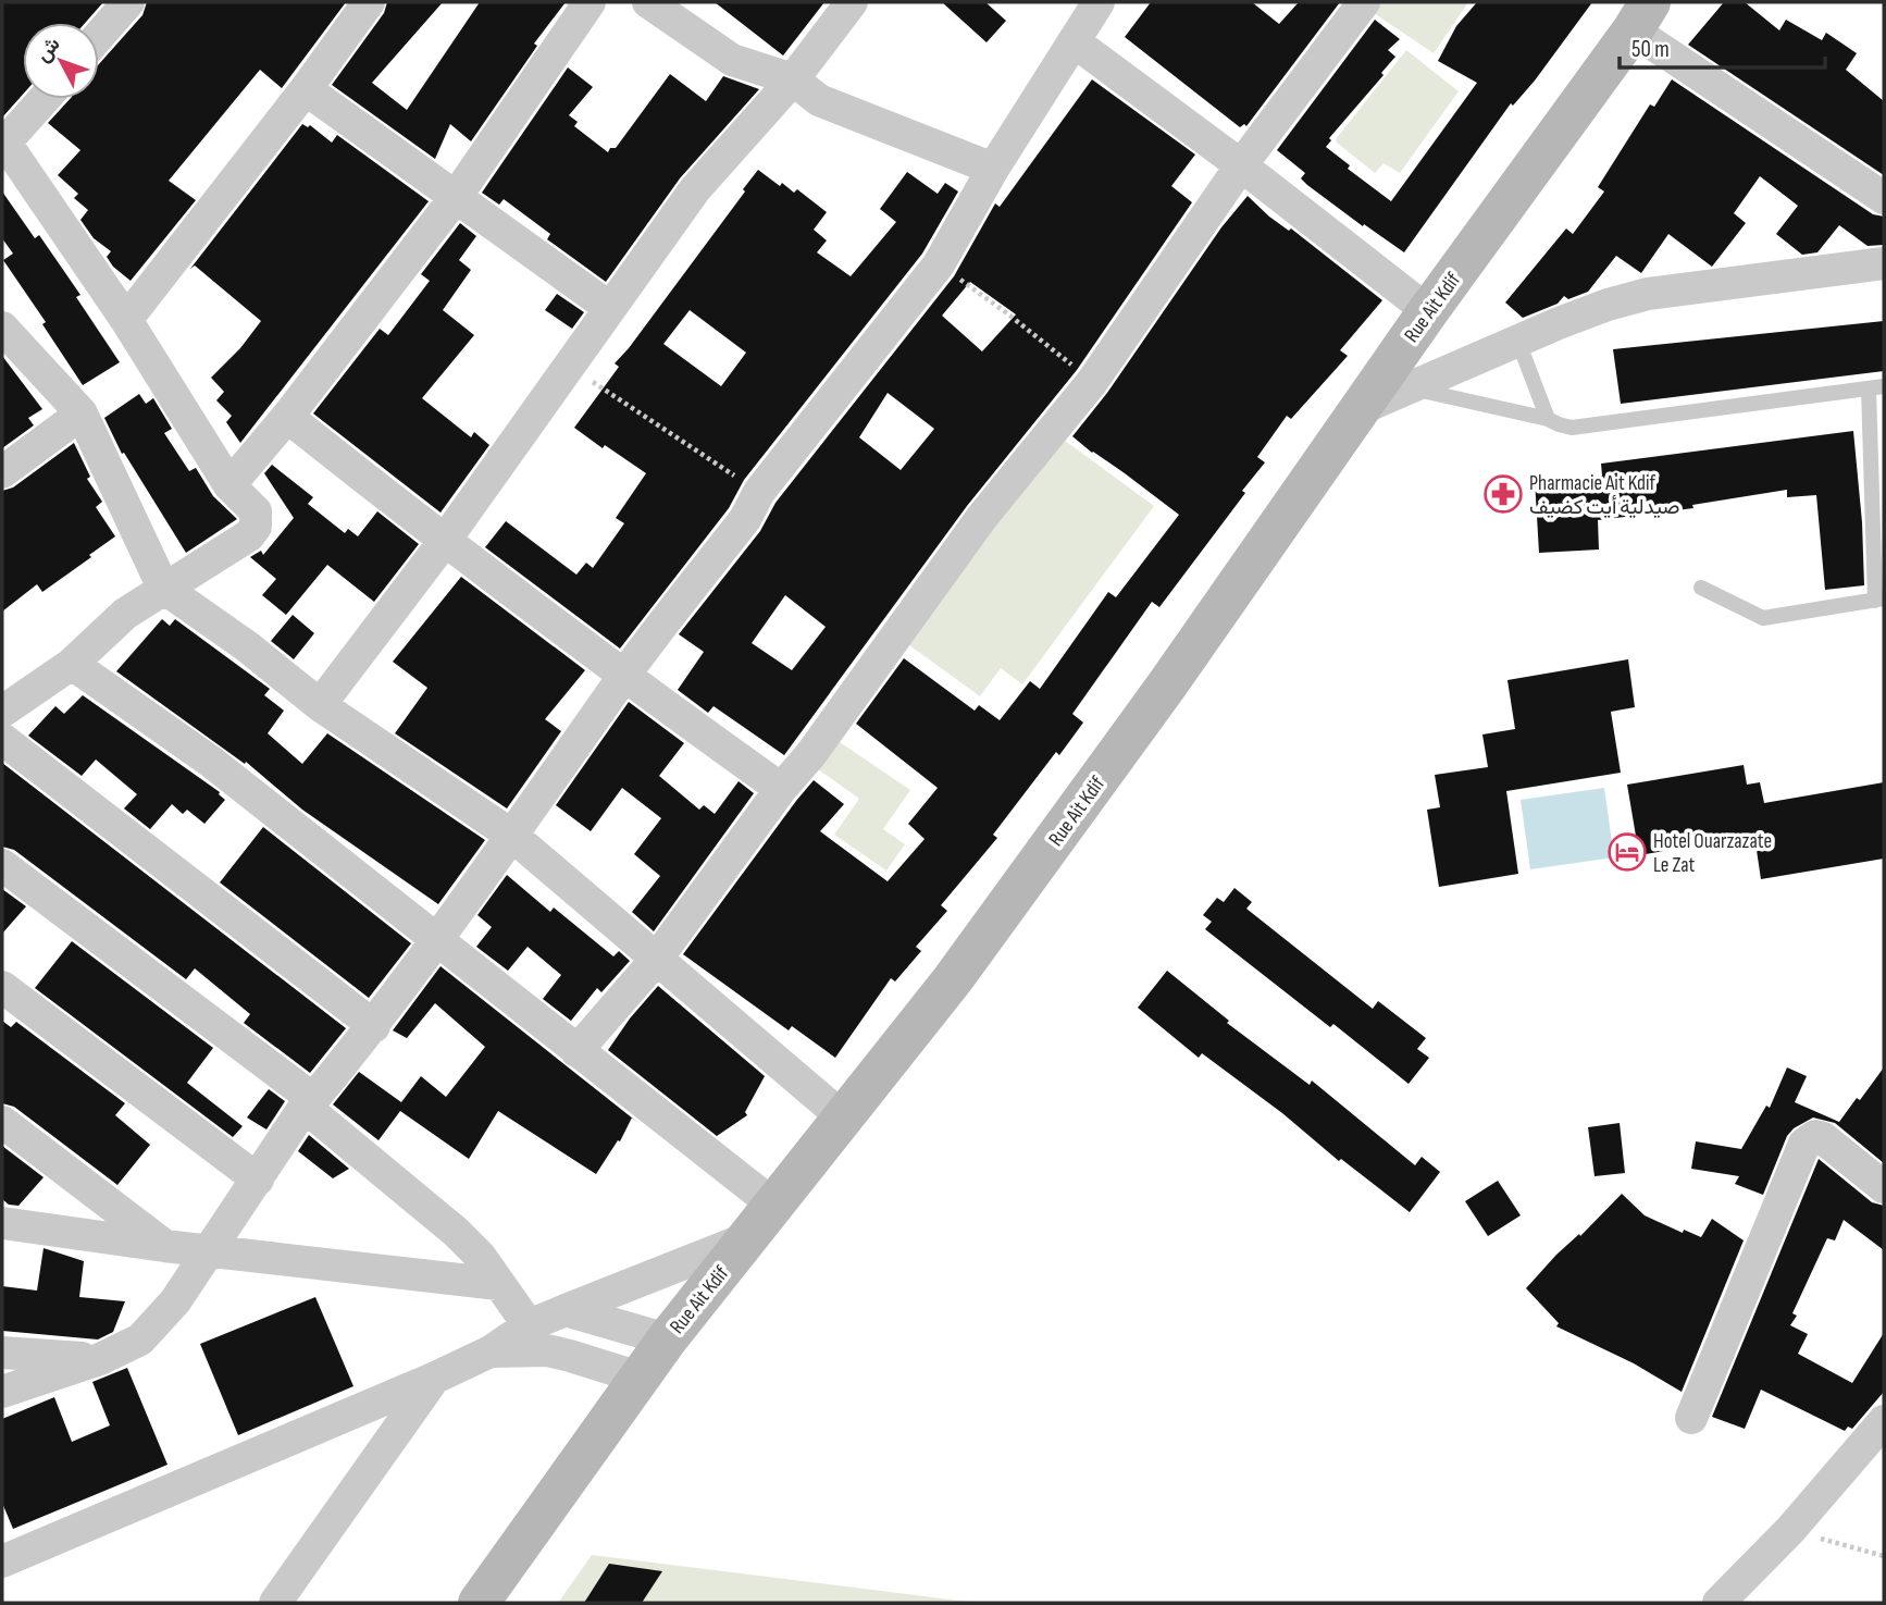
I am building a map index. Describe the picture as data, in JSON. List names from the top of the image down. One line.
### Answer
{"streets":{"street":["Rue Ait Kdif"]},"places":{"pharmacy":["Pharmacie Ait Kdif صيدلية أيت كضيف"],"hotel":["Hotel Ouarzazate Le Zat"]},"scale_bar":"50 m","north":"top left"}
